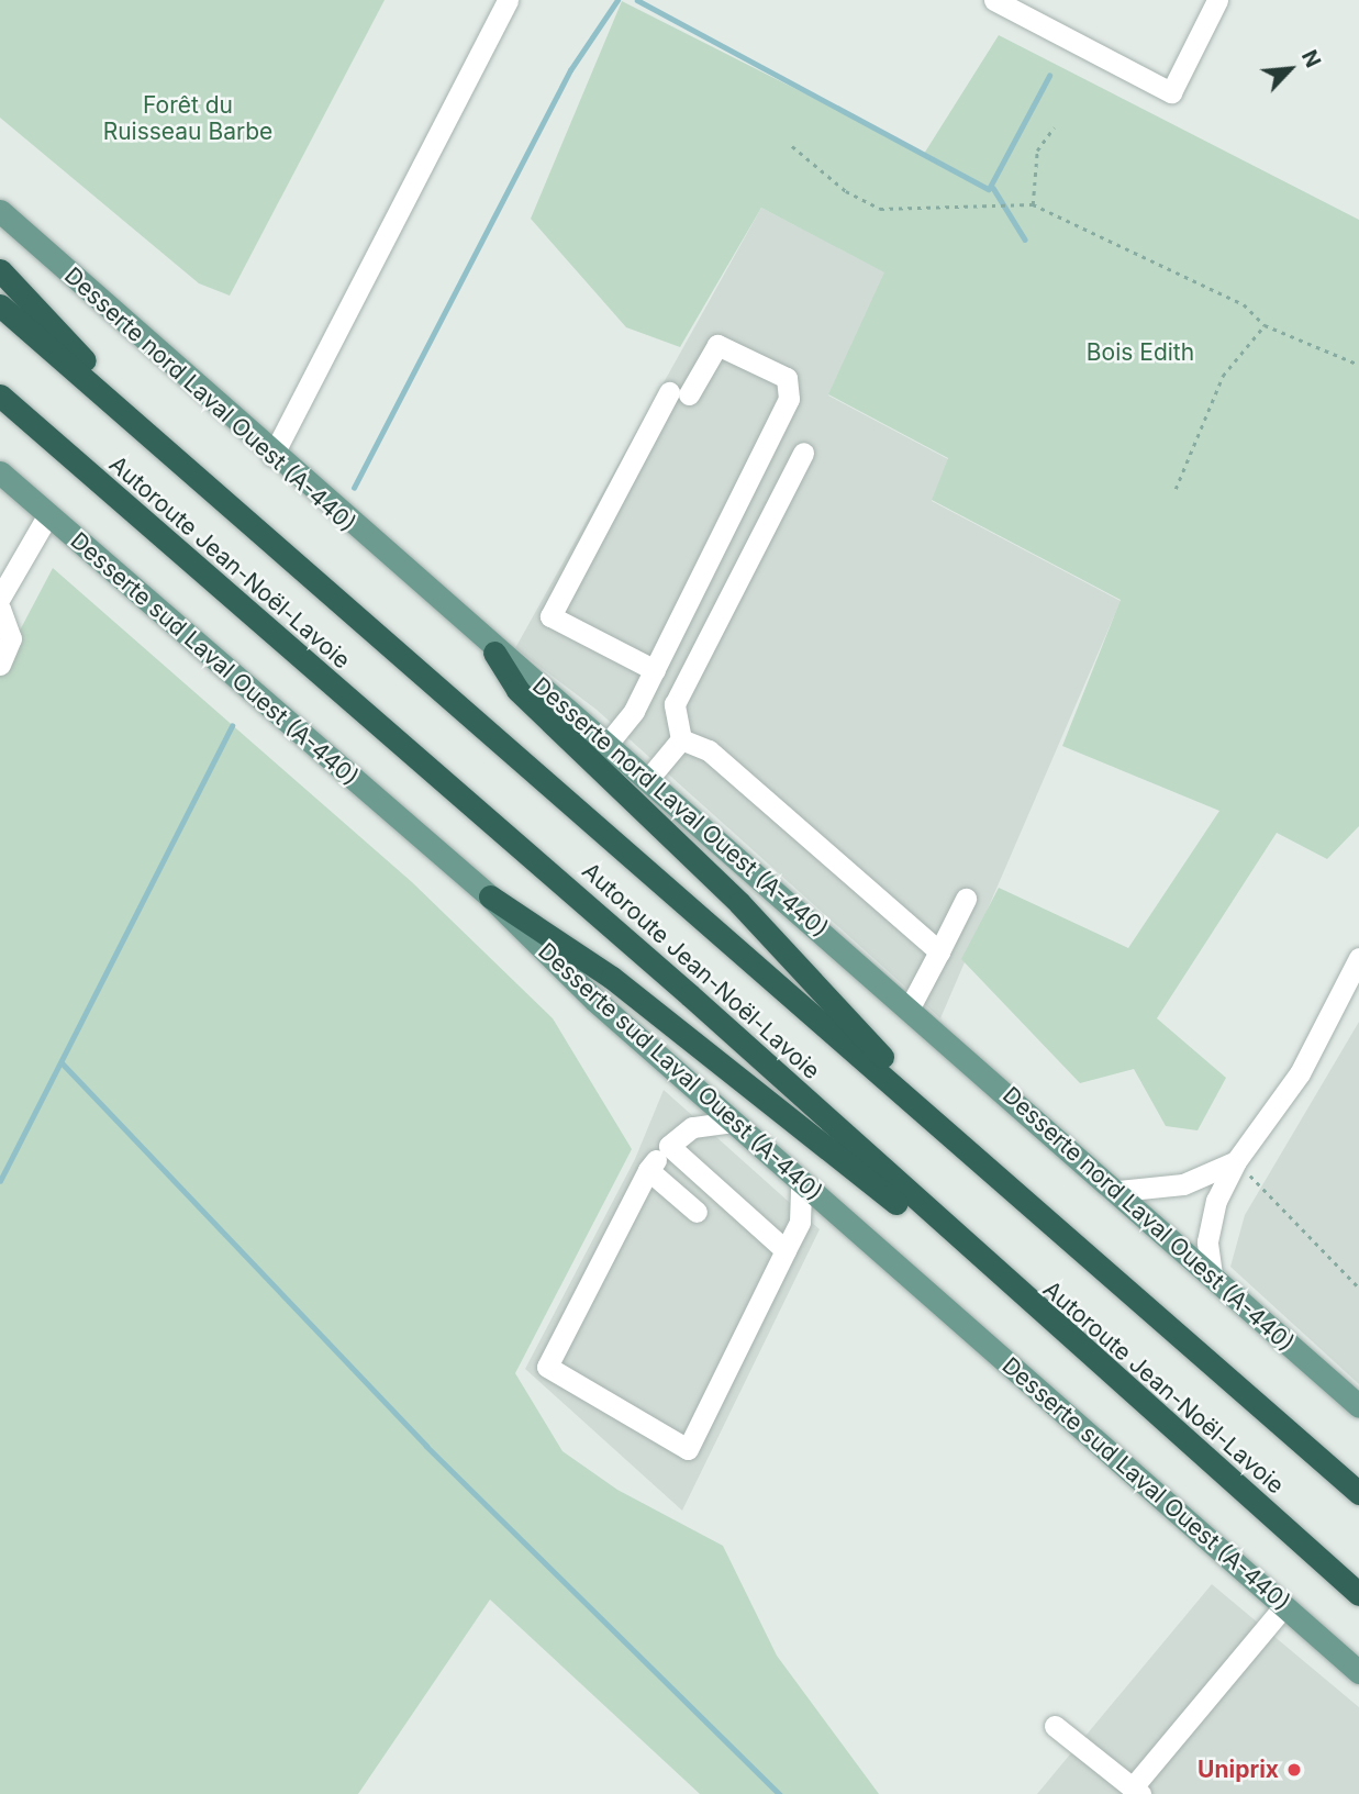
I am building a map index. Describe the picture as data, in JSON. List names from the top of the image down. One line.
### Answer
{"streets":{"highway":["Autoroute Jean-Noël-Lavoie"],"main road":["Desserte nord Laval Ouest (A-440)","Desserte sud Laval Ouest (A-440)"]},"parks":["Forêt du Ruisseau Barbe","Bois Edith"],"places":["Uniprix"],"north":"top right"}
